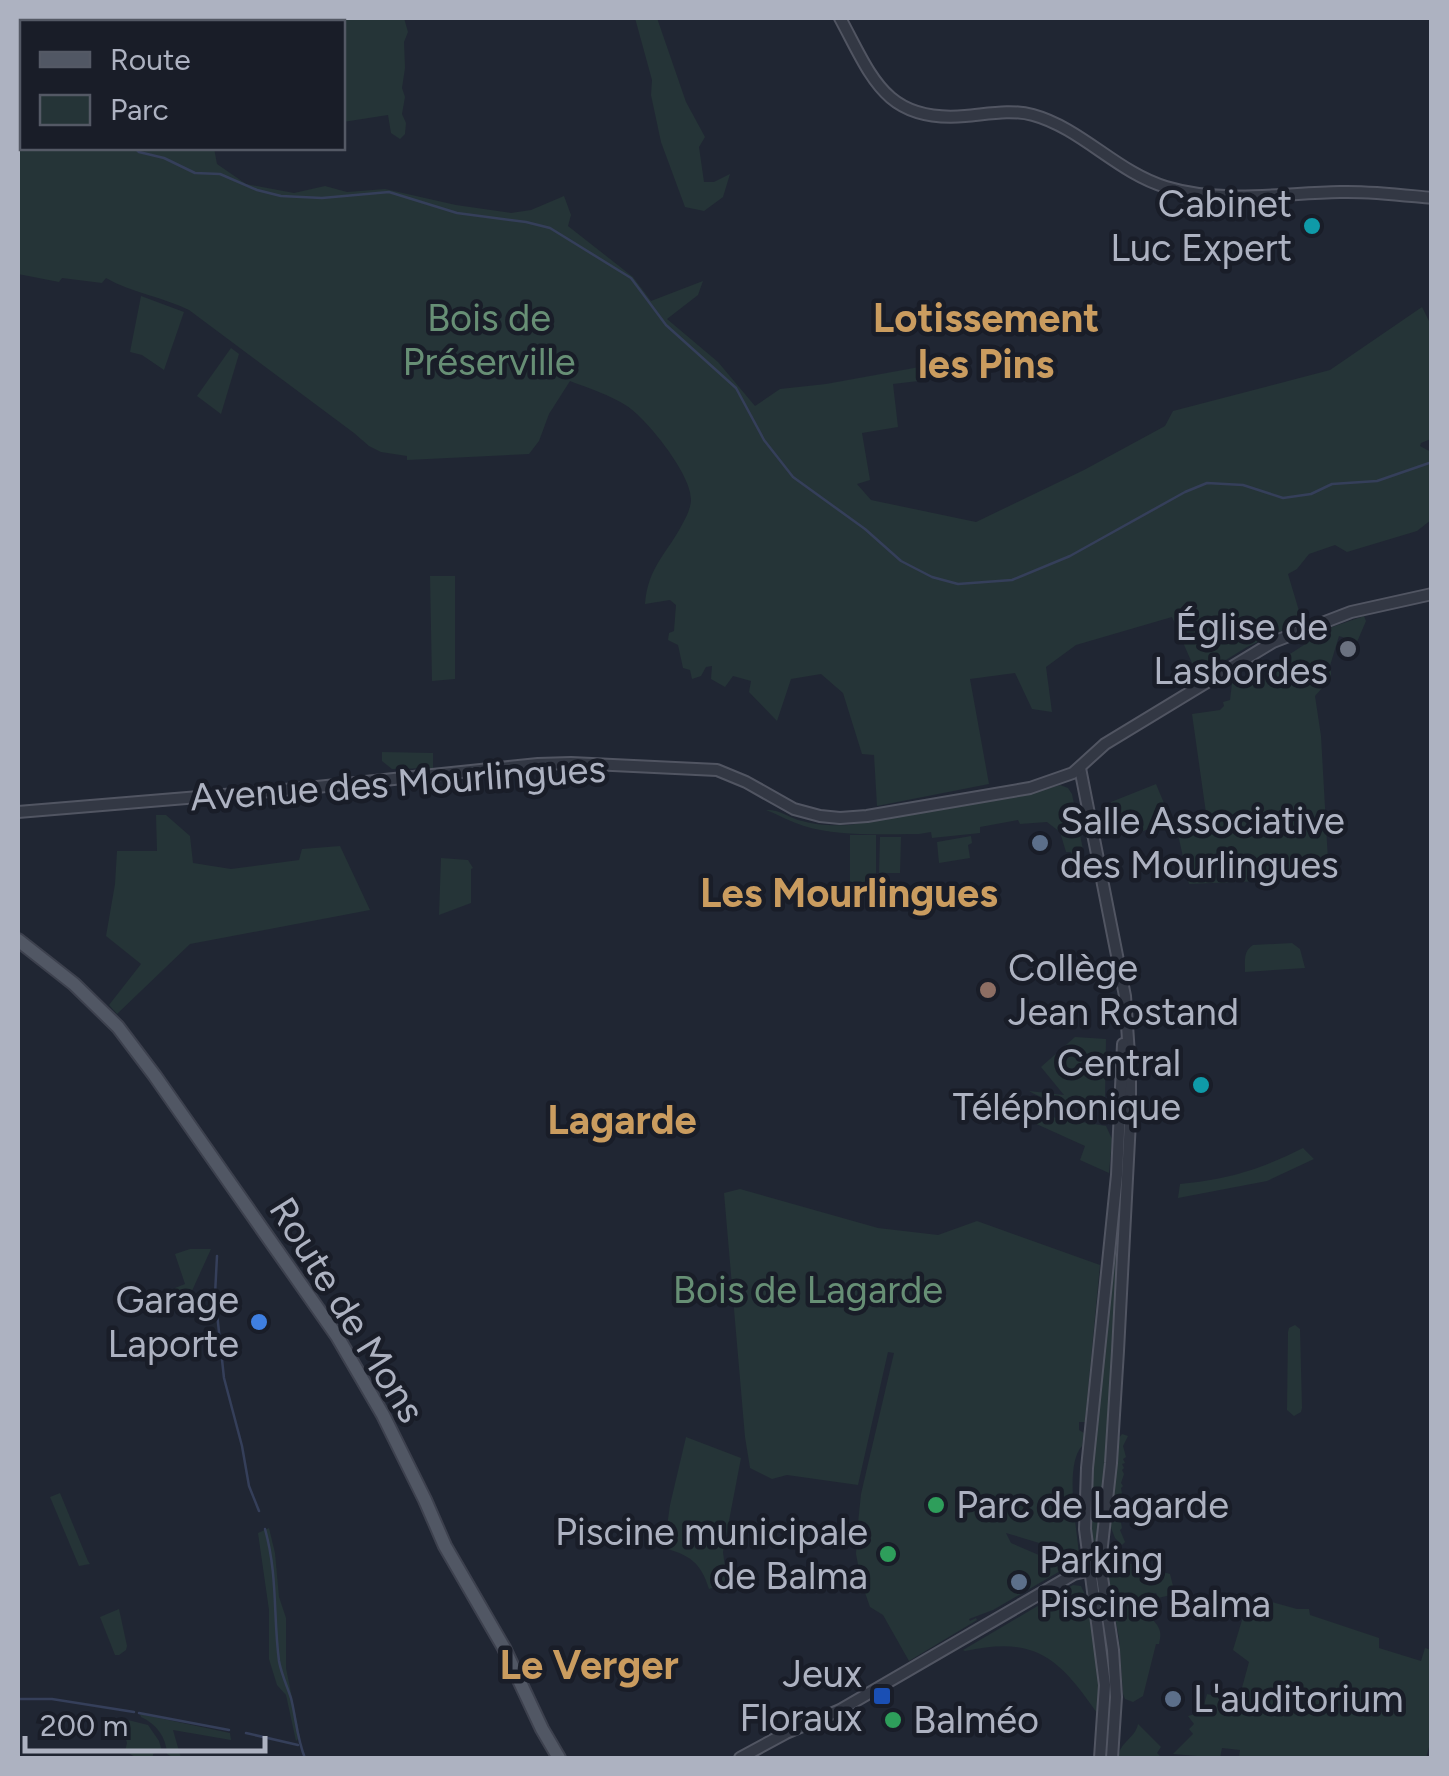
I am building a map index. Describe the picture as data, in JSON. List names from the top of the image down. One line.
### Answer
{"streets":{"main road":["Route de Mons"],"street":["Avenue des Mourlingues"]},"districts":["Lotissement les Pins","Les Mourlingues","Lagarde","Le Verger"],"parks":["Bois de Préserville","Bois de Lagarde"],"places":{"other":["Cabinet Luc Expert","Église de Lasbordes","Salle Associative des Mourlingues","Collège Jean Rostand","Central Téléphonique","Garage Laporte","Parc de Lagarde","Piscine municipale de Balma","Parking Piscine Balma","L'auditorium","Balméo"],"transit":["Jeux Floraux"]},"legend":["Route","Parc"],"scale_bar":"200 m"}
